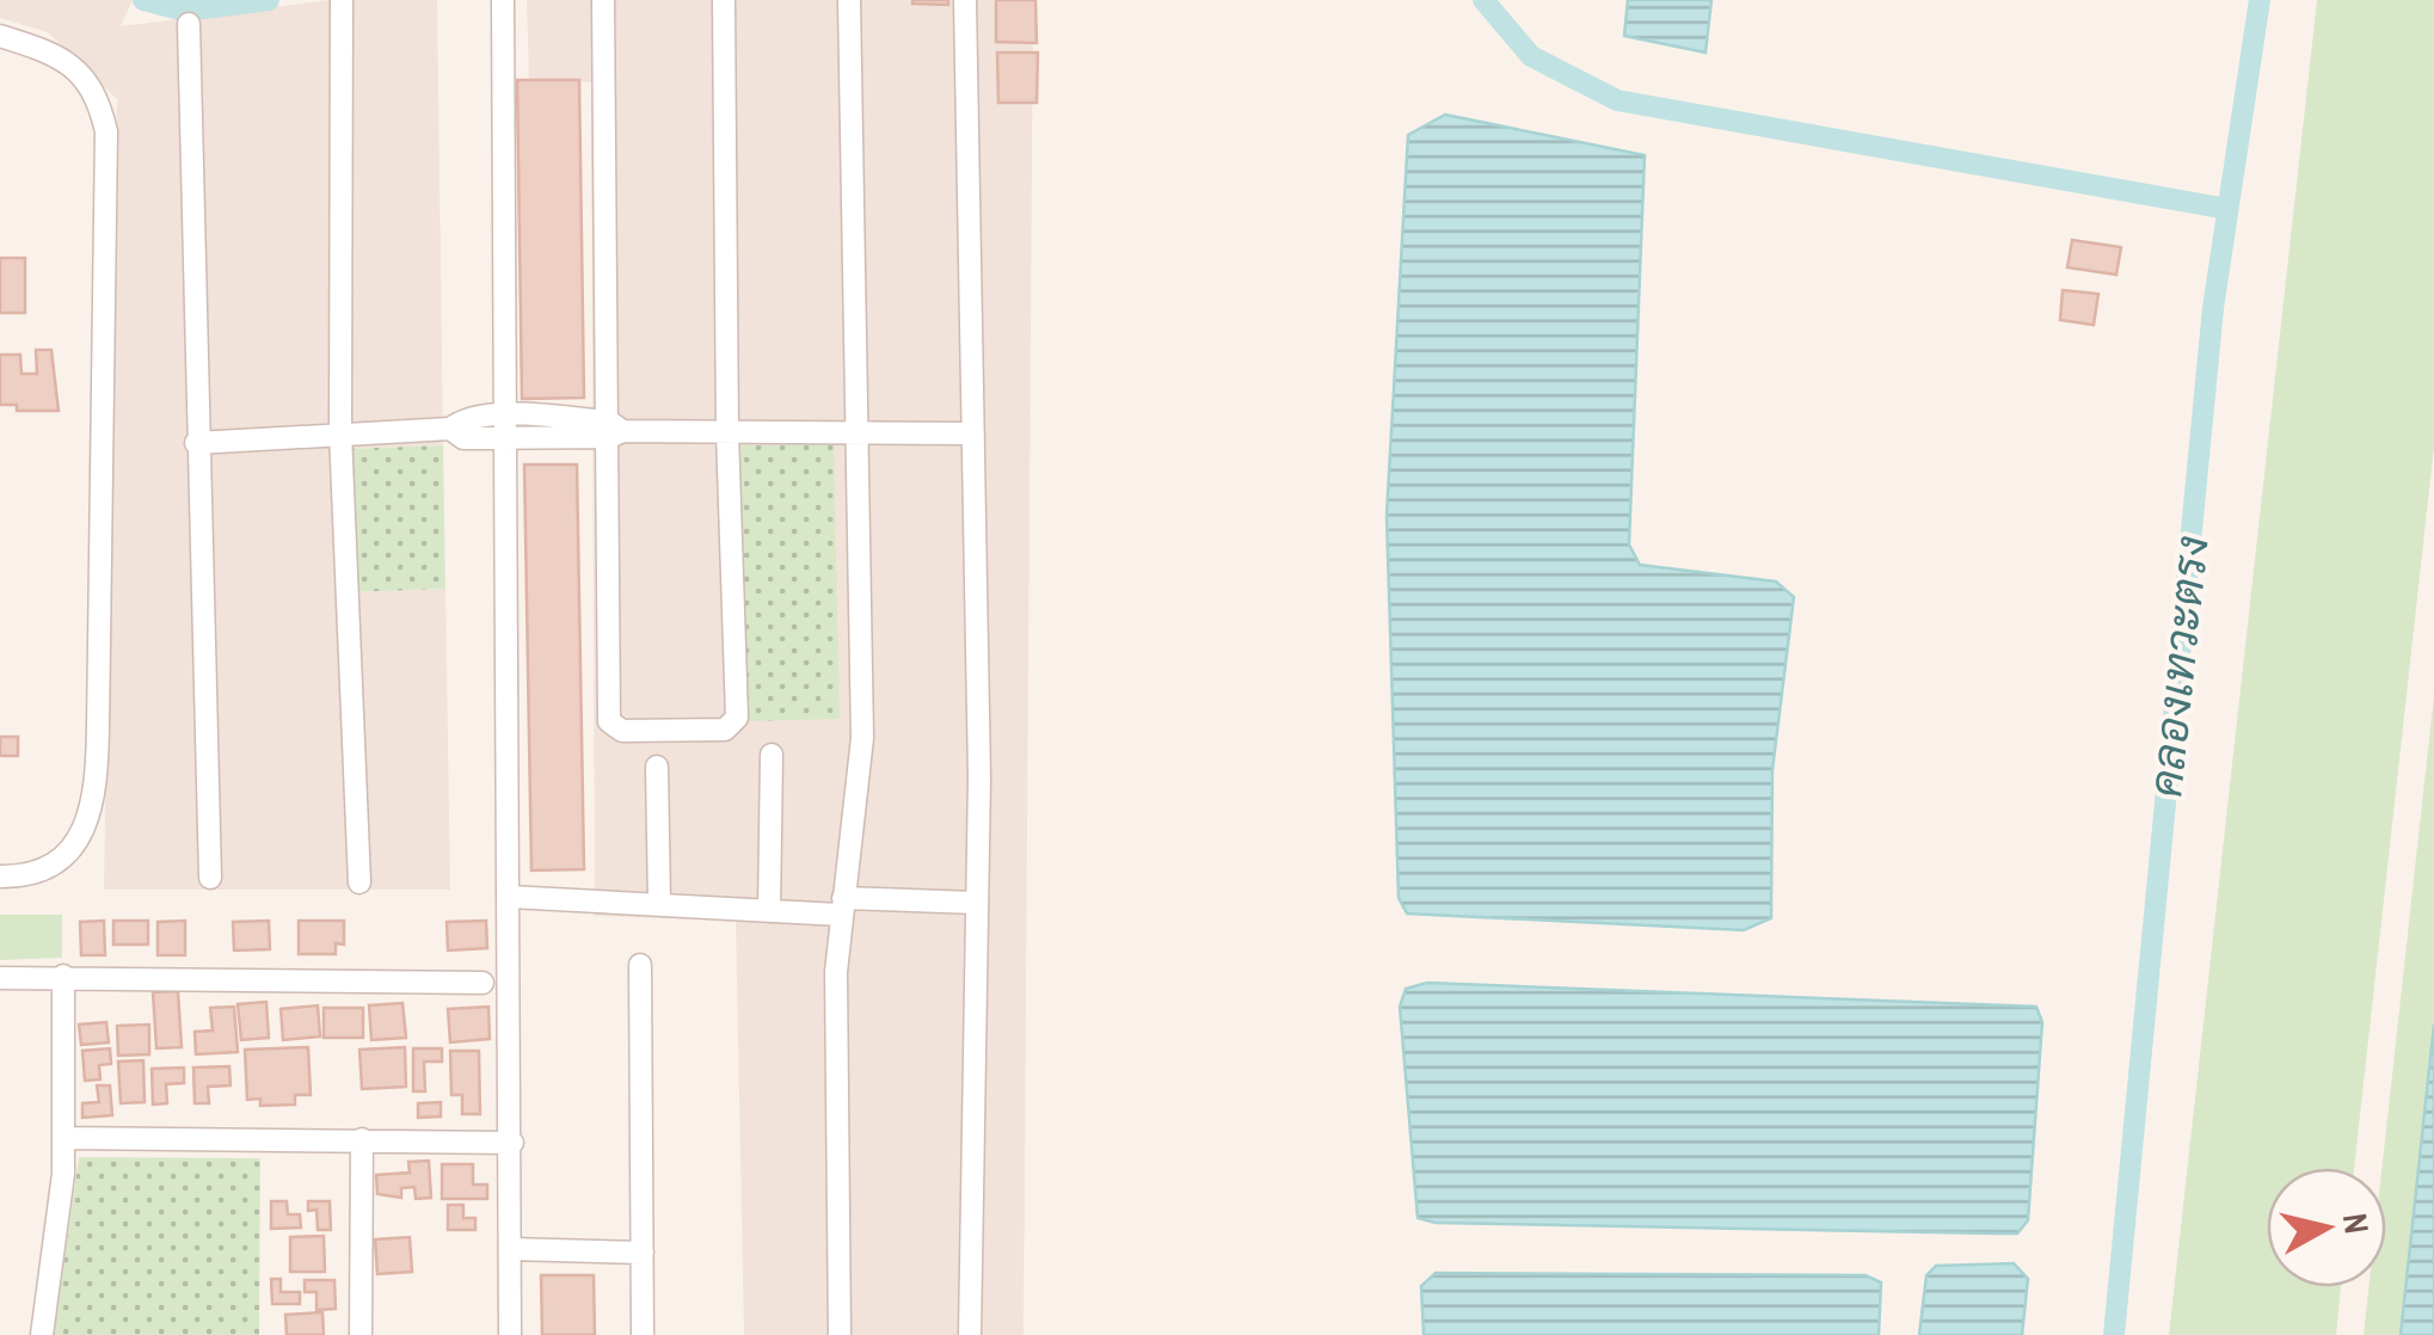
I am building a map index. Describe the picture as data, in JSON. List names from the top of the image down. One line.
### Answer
{"water":["คลองเทวะตรง"],"north":"right"}
